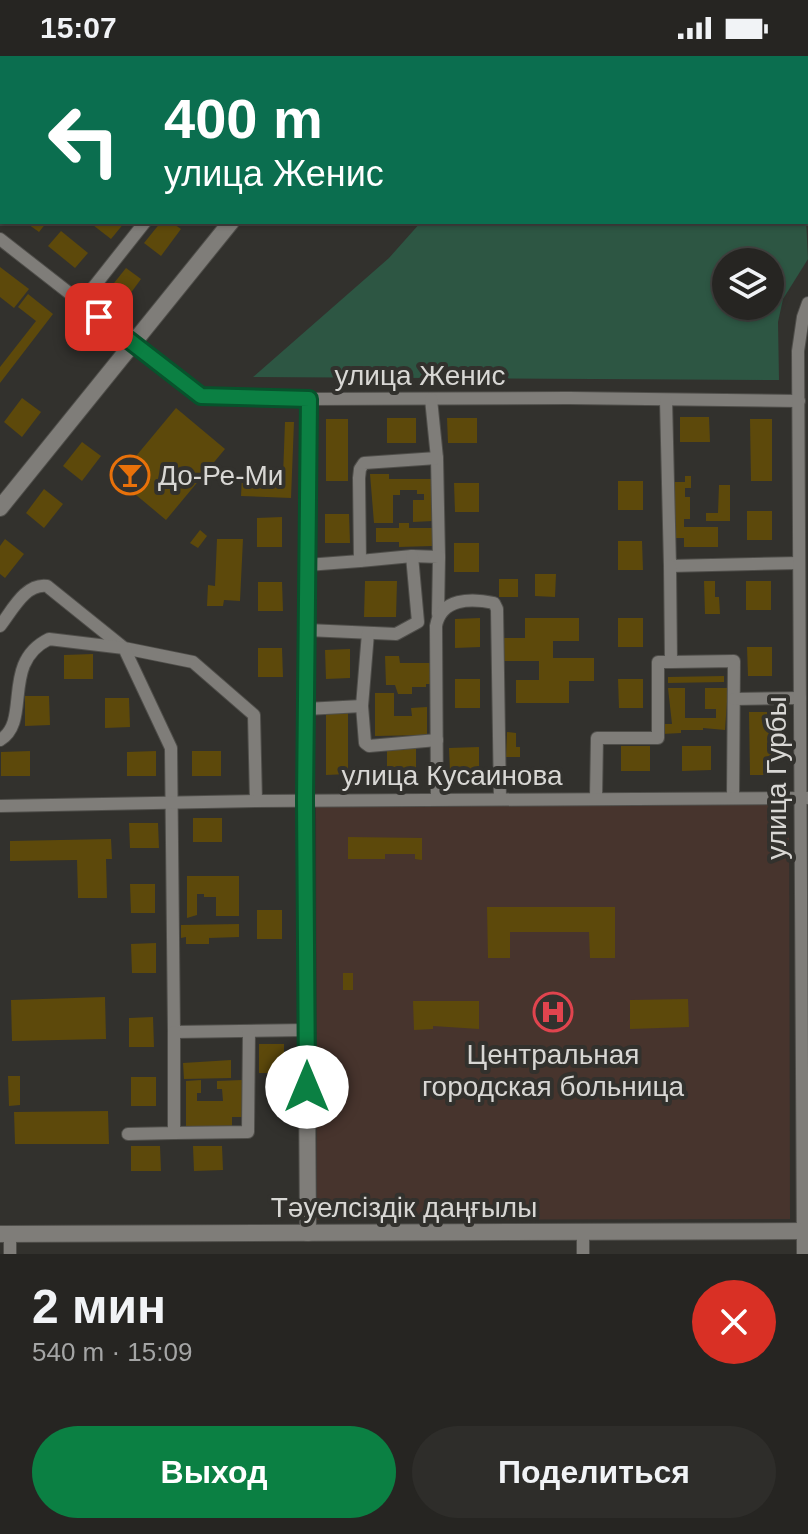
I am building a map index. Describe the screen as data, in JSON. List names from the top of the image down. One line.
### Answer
{"streets":{"street":["улица Женис","улица Кусаинова","улица Гурбы","Тәуелсіздік даңғылы"]},"crossings":[["улица Женис","улица Гурбы"],["улица Кусаинова","улица Гурбы"],["улица Гурбы","Тәуелсіздік даңғылы"]],"places":{"bar":["До-Ре-Ми"],"hospital":["Центральная городская больница"]},"page":{"status":"15:07","turn":["400 m","улица Женис"],"heading":["2 мин","540 m · 15:09"],"buttons":["Выход","Поделиться"]}}
